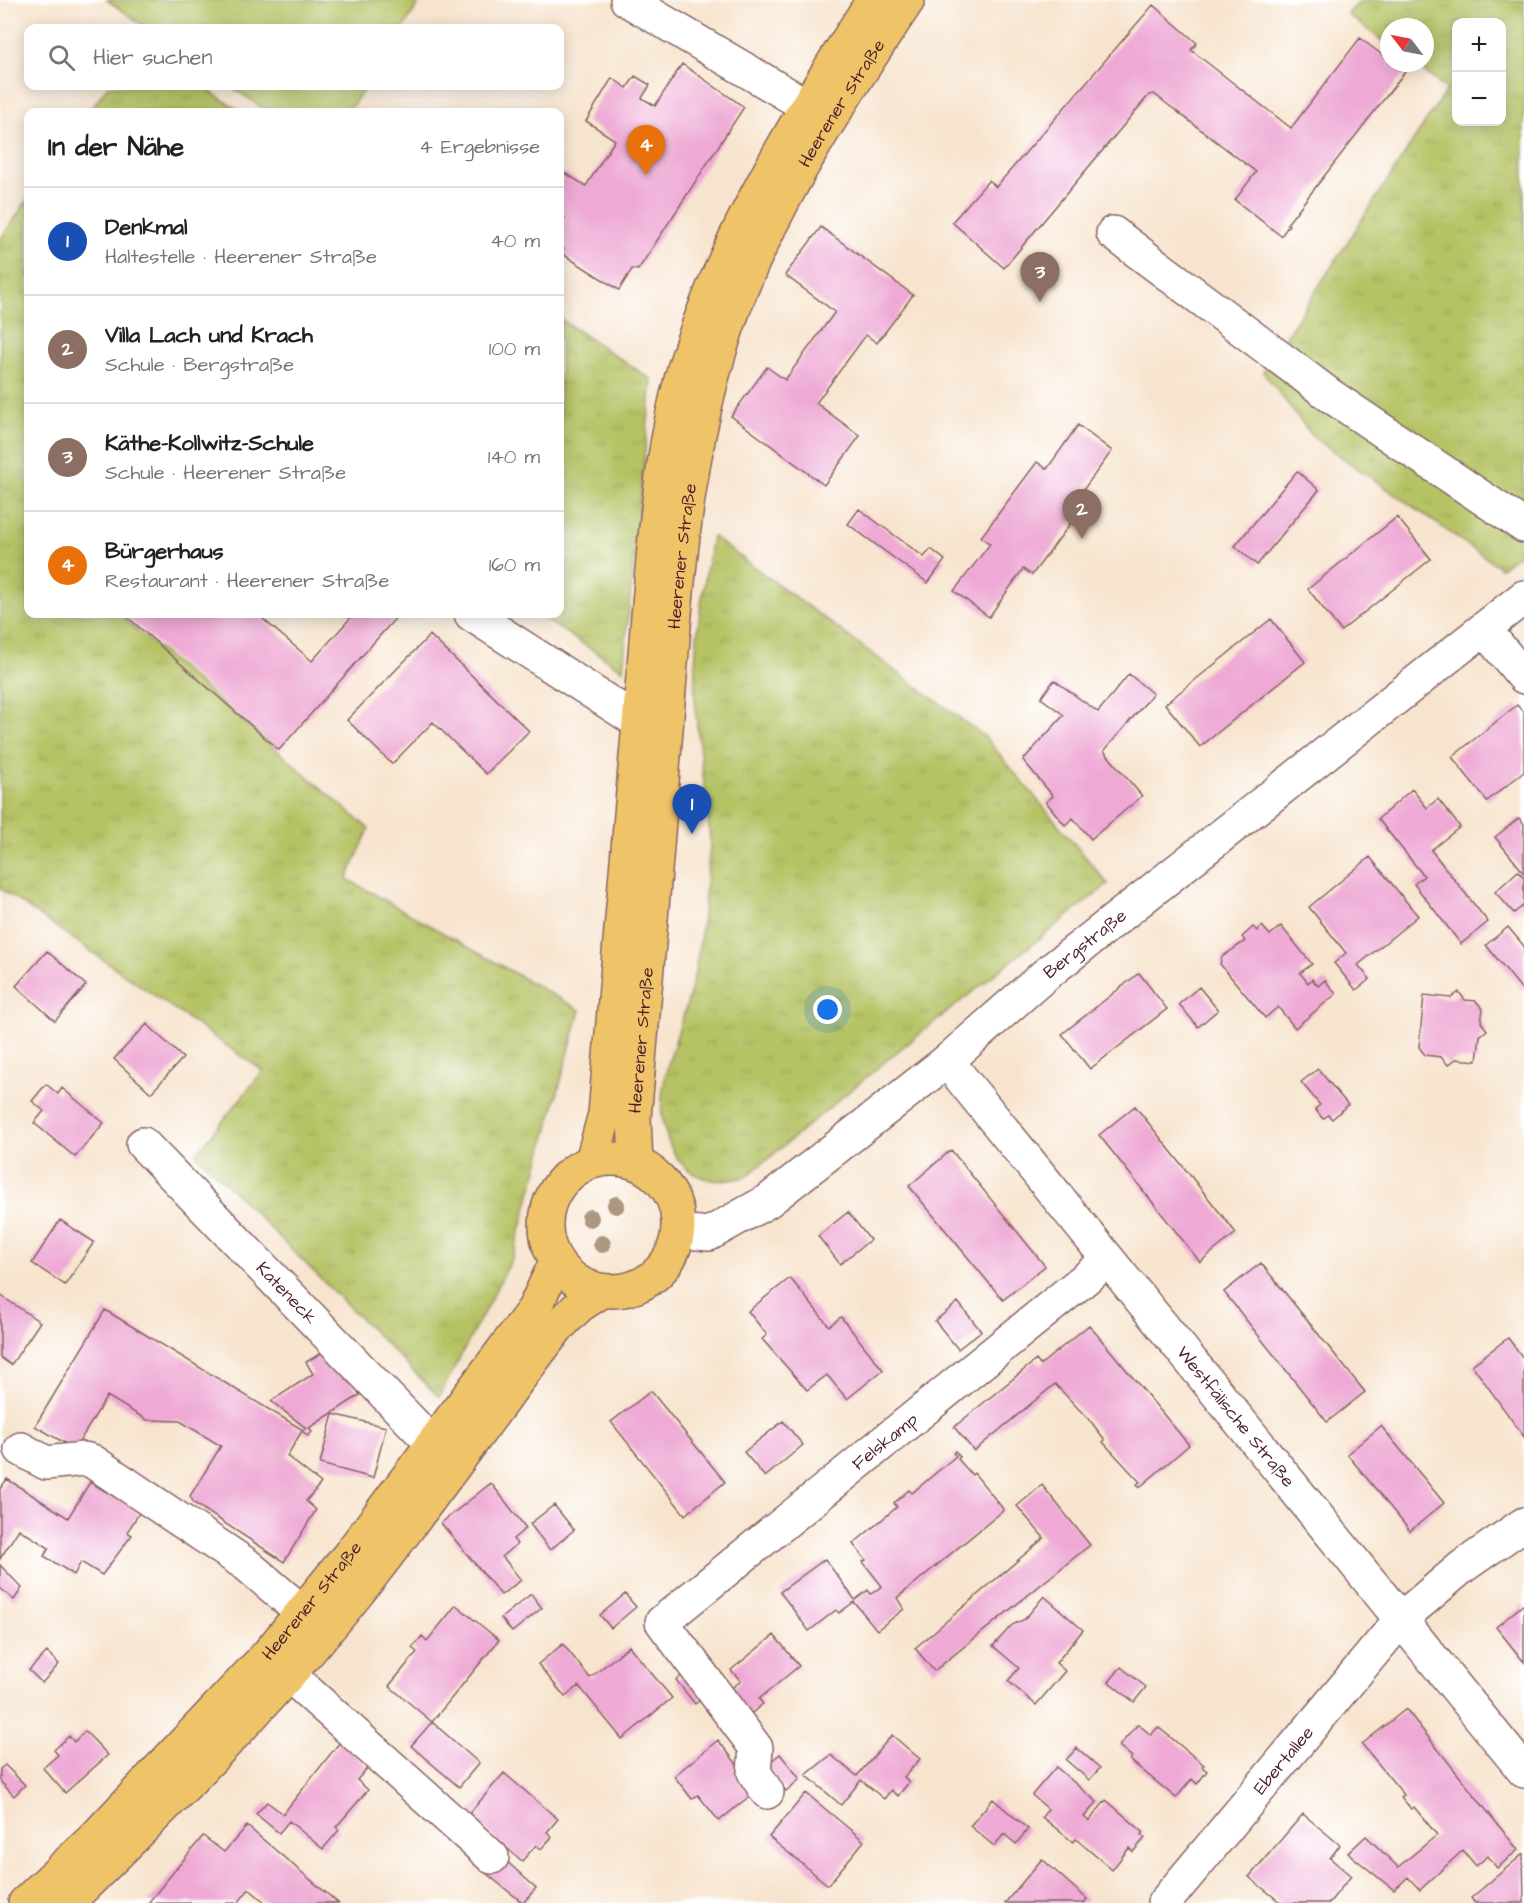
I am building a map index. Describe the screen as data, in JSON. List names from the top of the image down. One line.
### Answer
{"streets":{"main road":["Heerener Straße"],"street":["Bergstraße","Kateneck","Westfälische Straße","Felskamp","Ebertallee"]},"crossings":[["Heerener Straße","Bergstraße"],["Heerener Straße","Kateneck"],["Bergstraße","Westfälische Straße"],["Westfälische Straße","Felskamp"],["Westfälische Straße","Ebertallee"]],"north":"top left","page":{"map_buttons":["+","−"],"search":"Hier suchen","heading":["In der Nähe","4 Ergebnisse"],"pins":["4","3","2","1"],"list":[{"mark":"1","name":"Denkmal","note":"Haltestelle · Heerener Straße","value":"40 m"},{"mark":"2","name":"Villa Lach und Krach","note":"Schule · Bergstraße","value":"100 m"},{"mark":"3","name":"Käthe-Kollwitz-Schule","note":"Schule · Heerener Straße","value":"140 m"},{"mark":"4","name":"Bürgerhaus","note":"Restaurant · Heerener Straße","value":"160 m"}]}}
